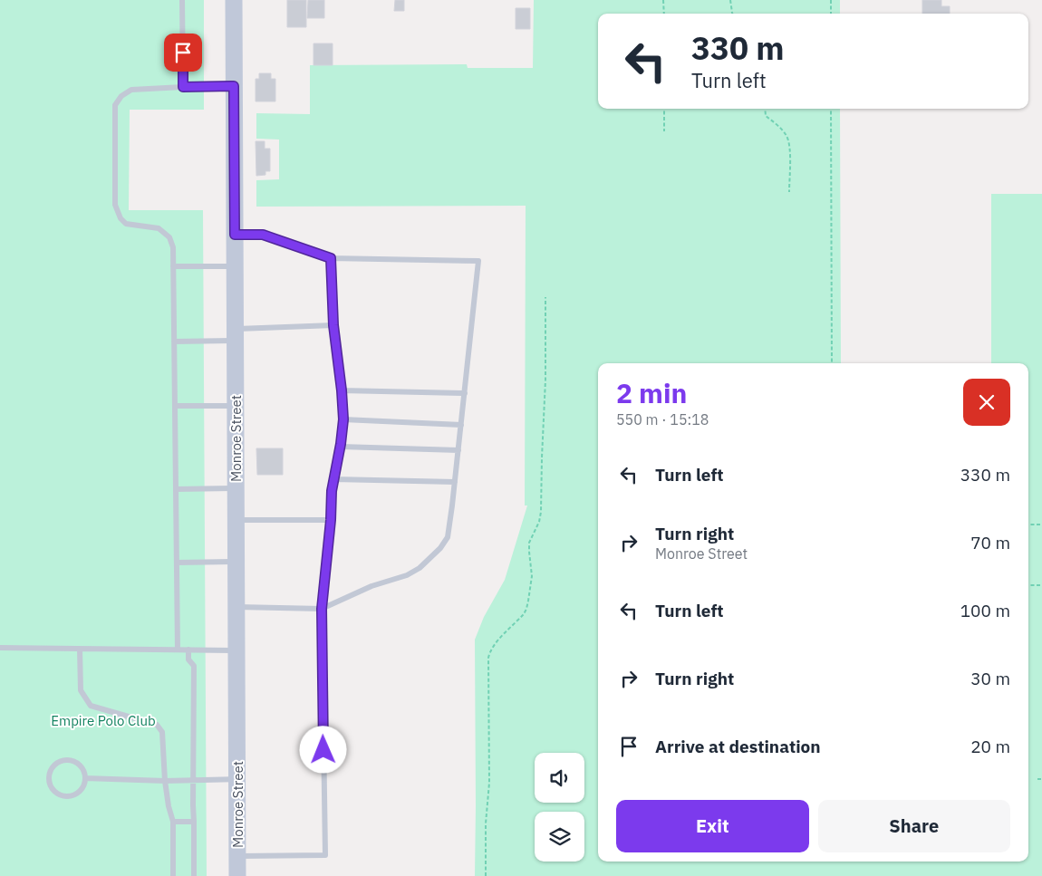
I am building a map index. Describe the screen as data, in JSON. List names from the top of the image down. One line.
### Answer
{"streets":{"main road":["Monroe Street"]},"parks":["Empire Polo Club"],"page":{"turn":["330 m","Turn left"],"heading":["2 min","550 m · 15:18"],"list":[{"name":"Turn left","value":"330 m"},{"name":"Turn right","note":"Monroe Street","value":"70 m"},{"name":"Turn left","value":"100 m"},{"name":"Turn right","value":"30 m"},{"name":"Arrive at destination","value":"20 m"}],"buttons":["Exit","Share"]}}
